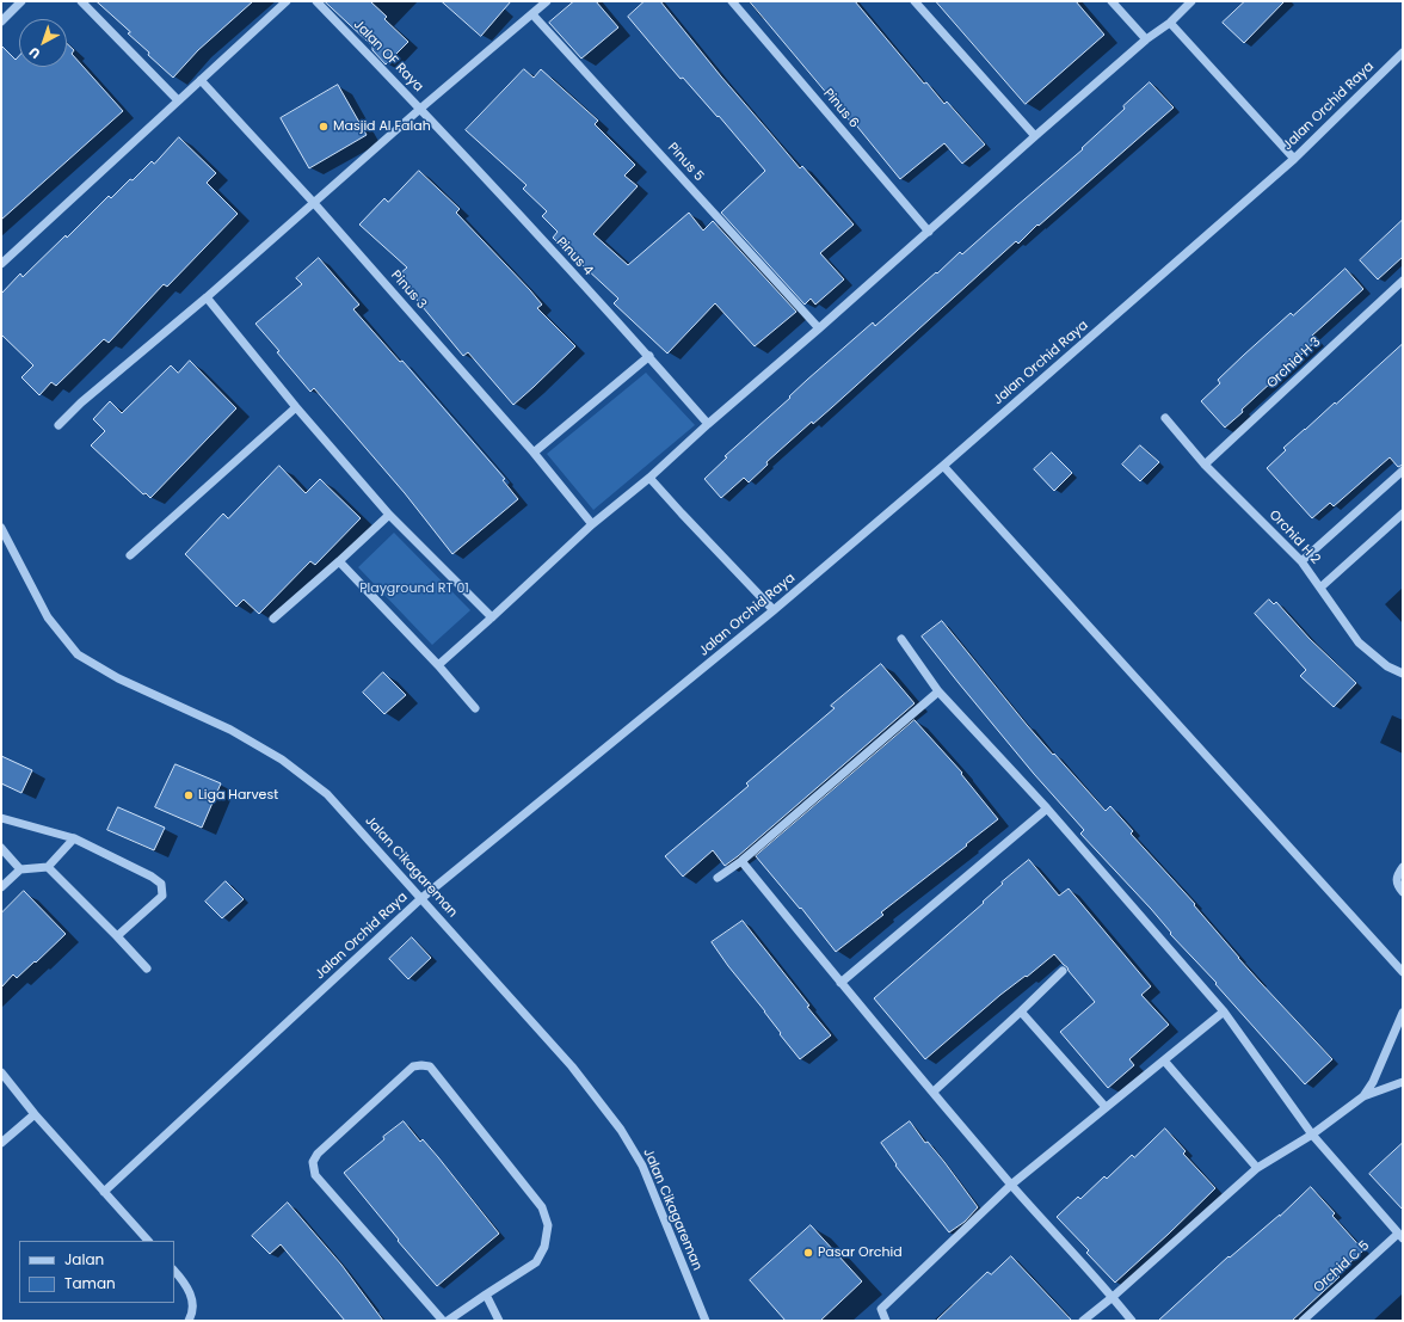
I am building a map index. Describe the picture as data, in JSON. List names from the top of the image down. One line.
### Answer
{"streets":{"street":["Jalan OF Raya","Jalan Orchid Raya","Pinus 6","Pinus 5","Pinus 4","Pinus 3","Orchid H 3","Orchid H 2","Jalan Cikagareman","Orchid C 5"]},"crossings":[["Jalan OF Raya","Pinus 4"],["Jalan Orchid Raya","Jalan Cikagareman"],["Orchid H 3","Orchid H 2"]],"parks":["Playground RT 01"],"places":["Masjid Al Falah","Liga Harvest","Pasar Orchid"],"legend":["Jalan","Taman"],"north":"bottom left"}
